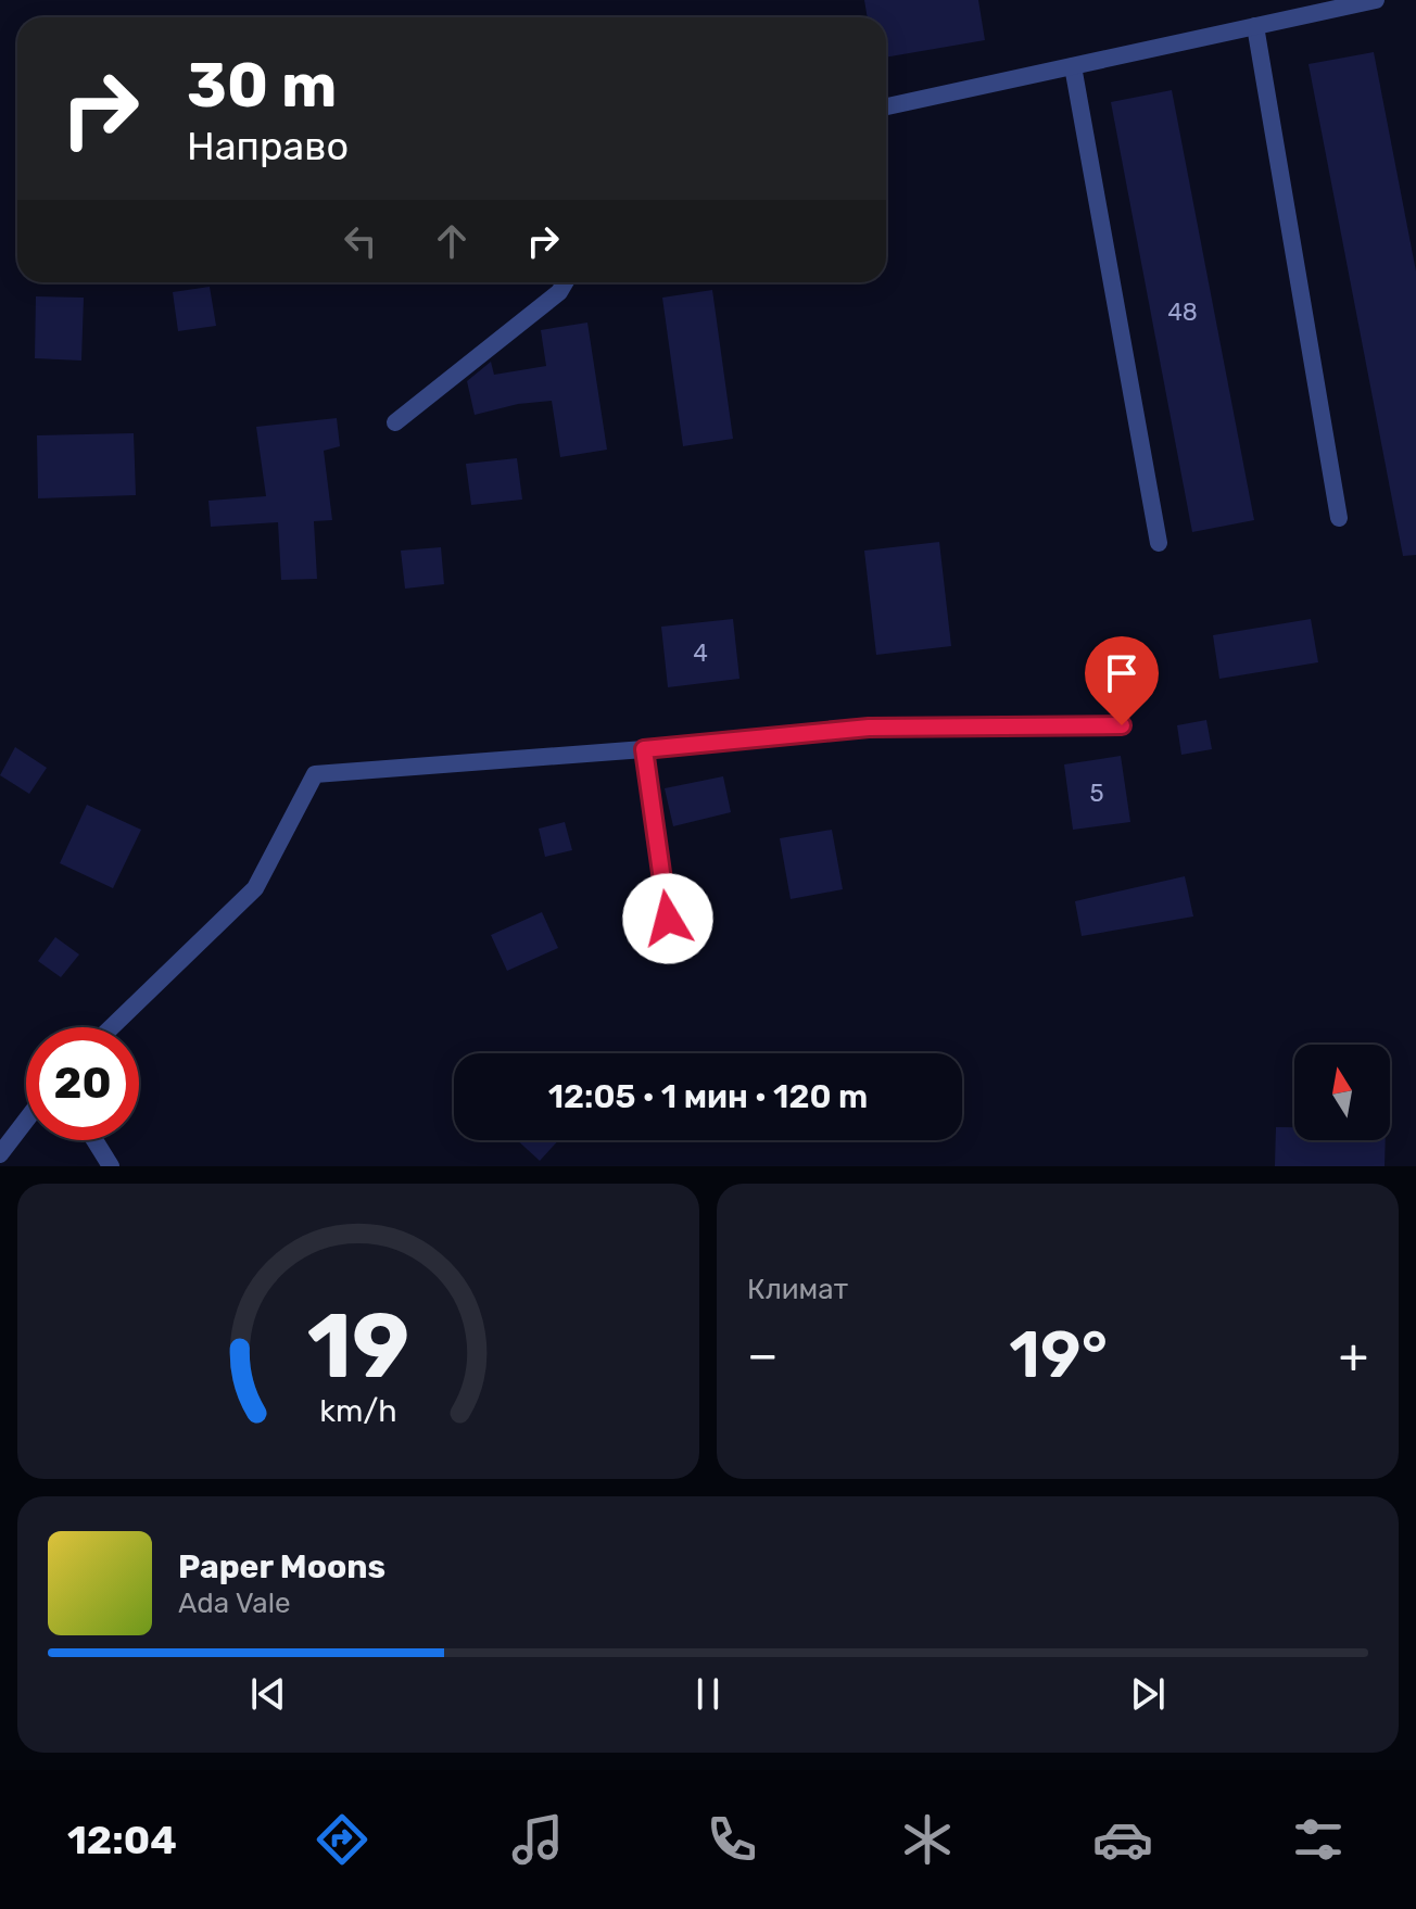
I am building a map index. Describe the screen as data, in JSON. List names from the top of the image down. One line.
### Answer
{"house_numbers":["48","4","5"],"north":"top","page":{"turn":["30 m","Направо"],"limit":"20","trip":"12:05 · 1 мин · 120 m","tile":"Климат","heat":["−","19°","+"],"song":["Paper Moons","Ada Vale"],"tabs":"12:04","gauge":["19","km/h"]}}
